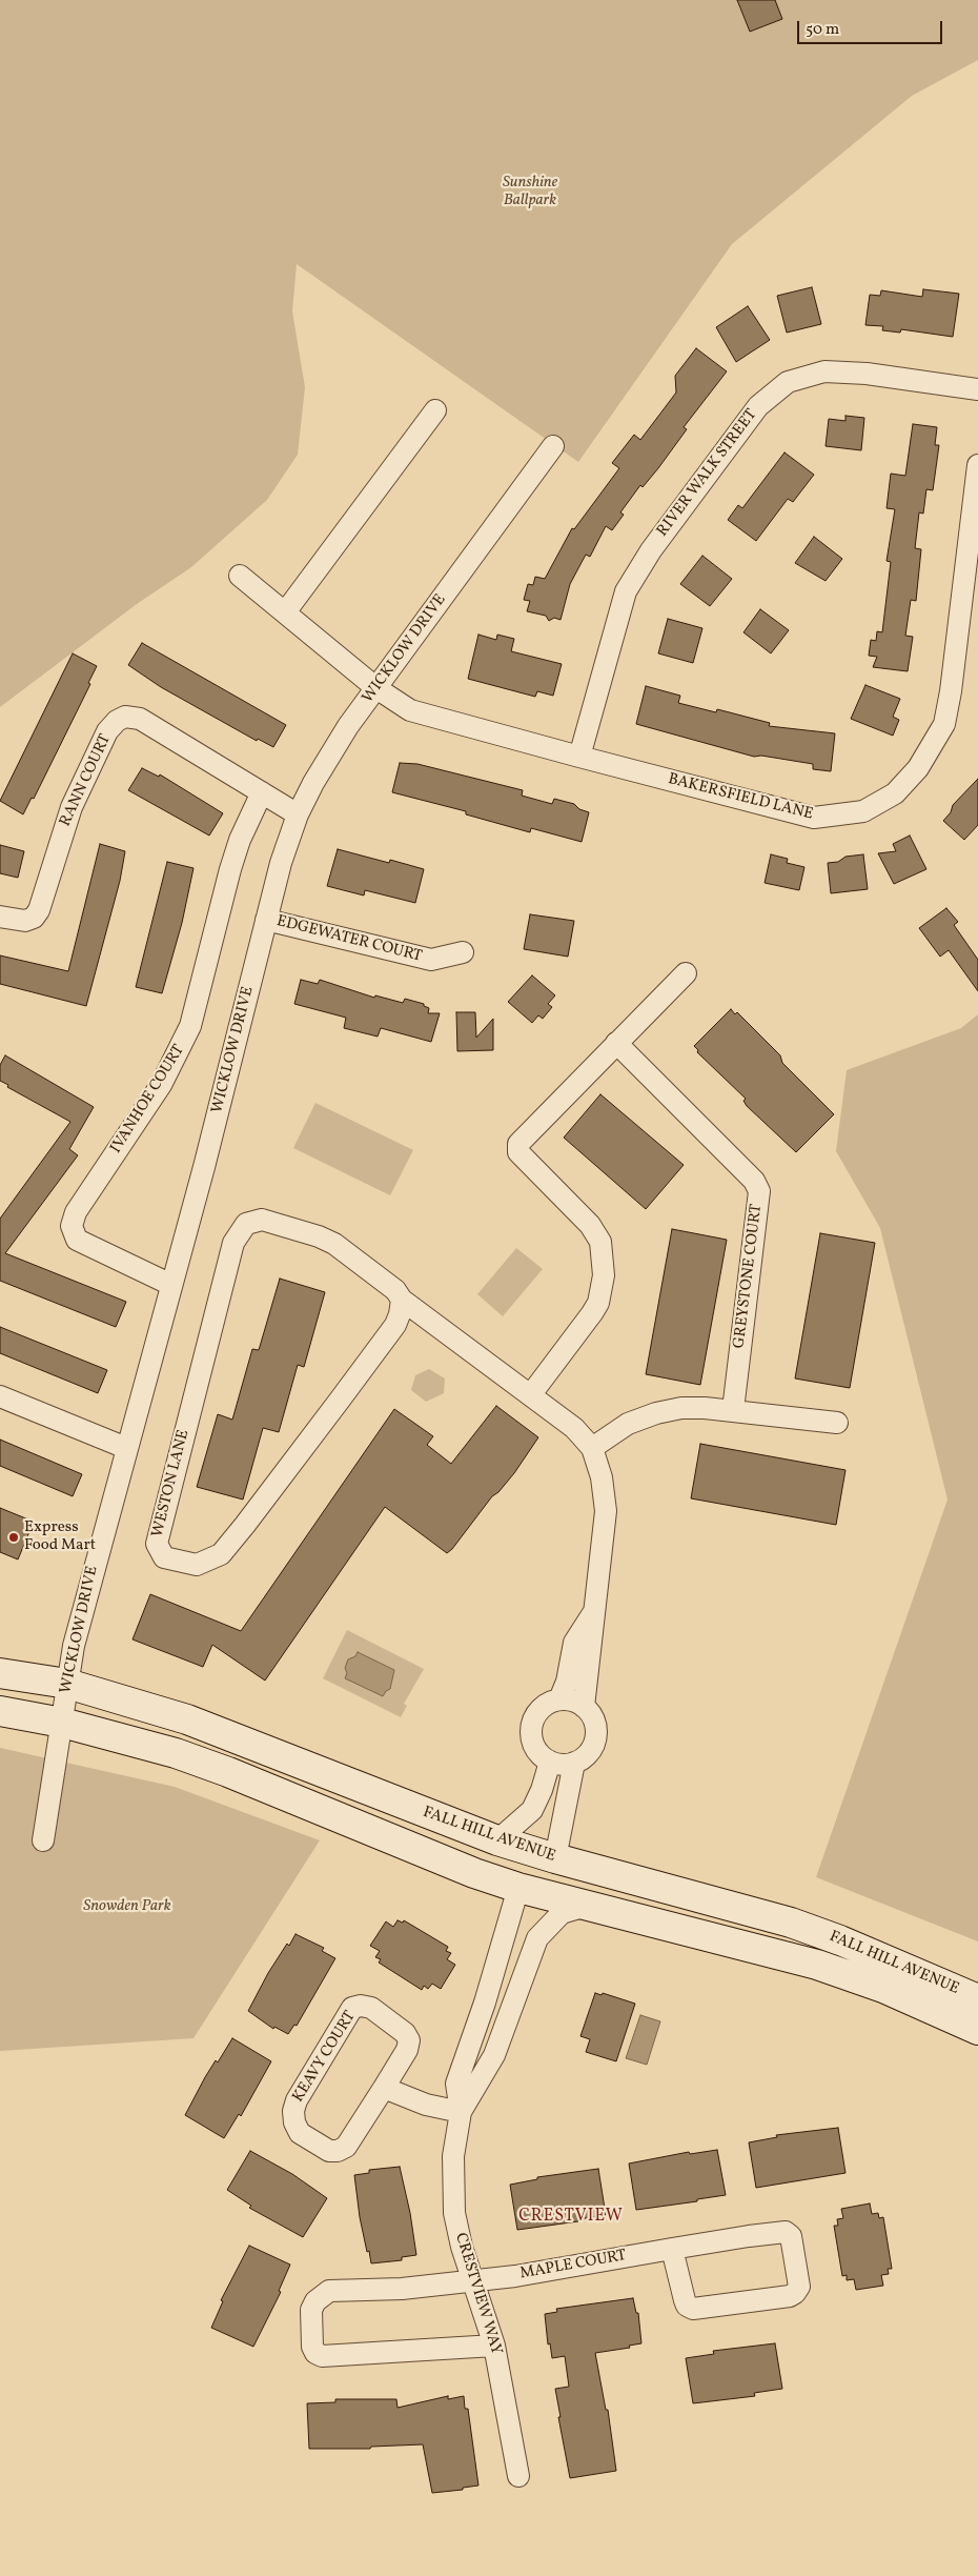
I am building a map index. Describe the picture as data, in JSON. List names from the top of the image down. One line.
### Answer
{"streets":{"main road":["FALL HILL AVENUE"],"street":["RIVER WALK STREET","WICKLOW DRIVE","RANN COURT","BAKERSFIELD LANE","EDGEWATER COURT","IVANHOE COURT","GREYSTONE COURT","WESTON LANE","KEAVY COURT","MAPLE COURT","CRESTVIEW WAY"]},"crossings":[["RIVER WALK STREET","BAKERSFIELD LANE"],["WICKLOW DRIVE","RANN COURT"],["WICKLOW DRIVE","BAKERSFIELD LANE"],["WICKLOW DRIVE","EDGEWATER COURT"],["WICKLOW DRIVE","IVANHOE COURT"],["WICKLOW DRIVE","FALL HILL AVENUE"],["RANN COURT","IVANHOE COURT"],["FALL HILL AVENUE","CRESTVIEW WAY"],["MAPLE COURT","CRESTVIEW WAY"]],"districts":["CRESTVIEW"],"parks":["Sunshine Ballpark","Snowden Park"],"places":["Express Food Mart"],"scale_bar":"50 m"}
